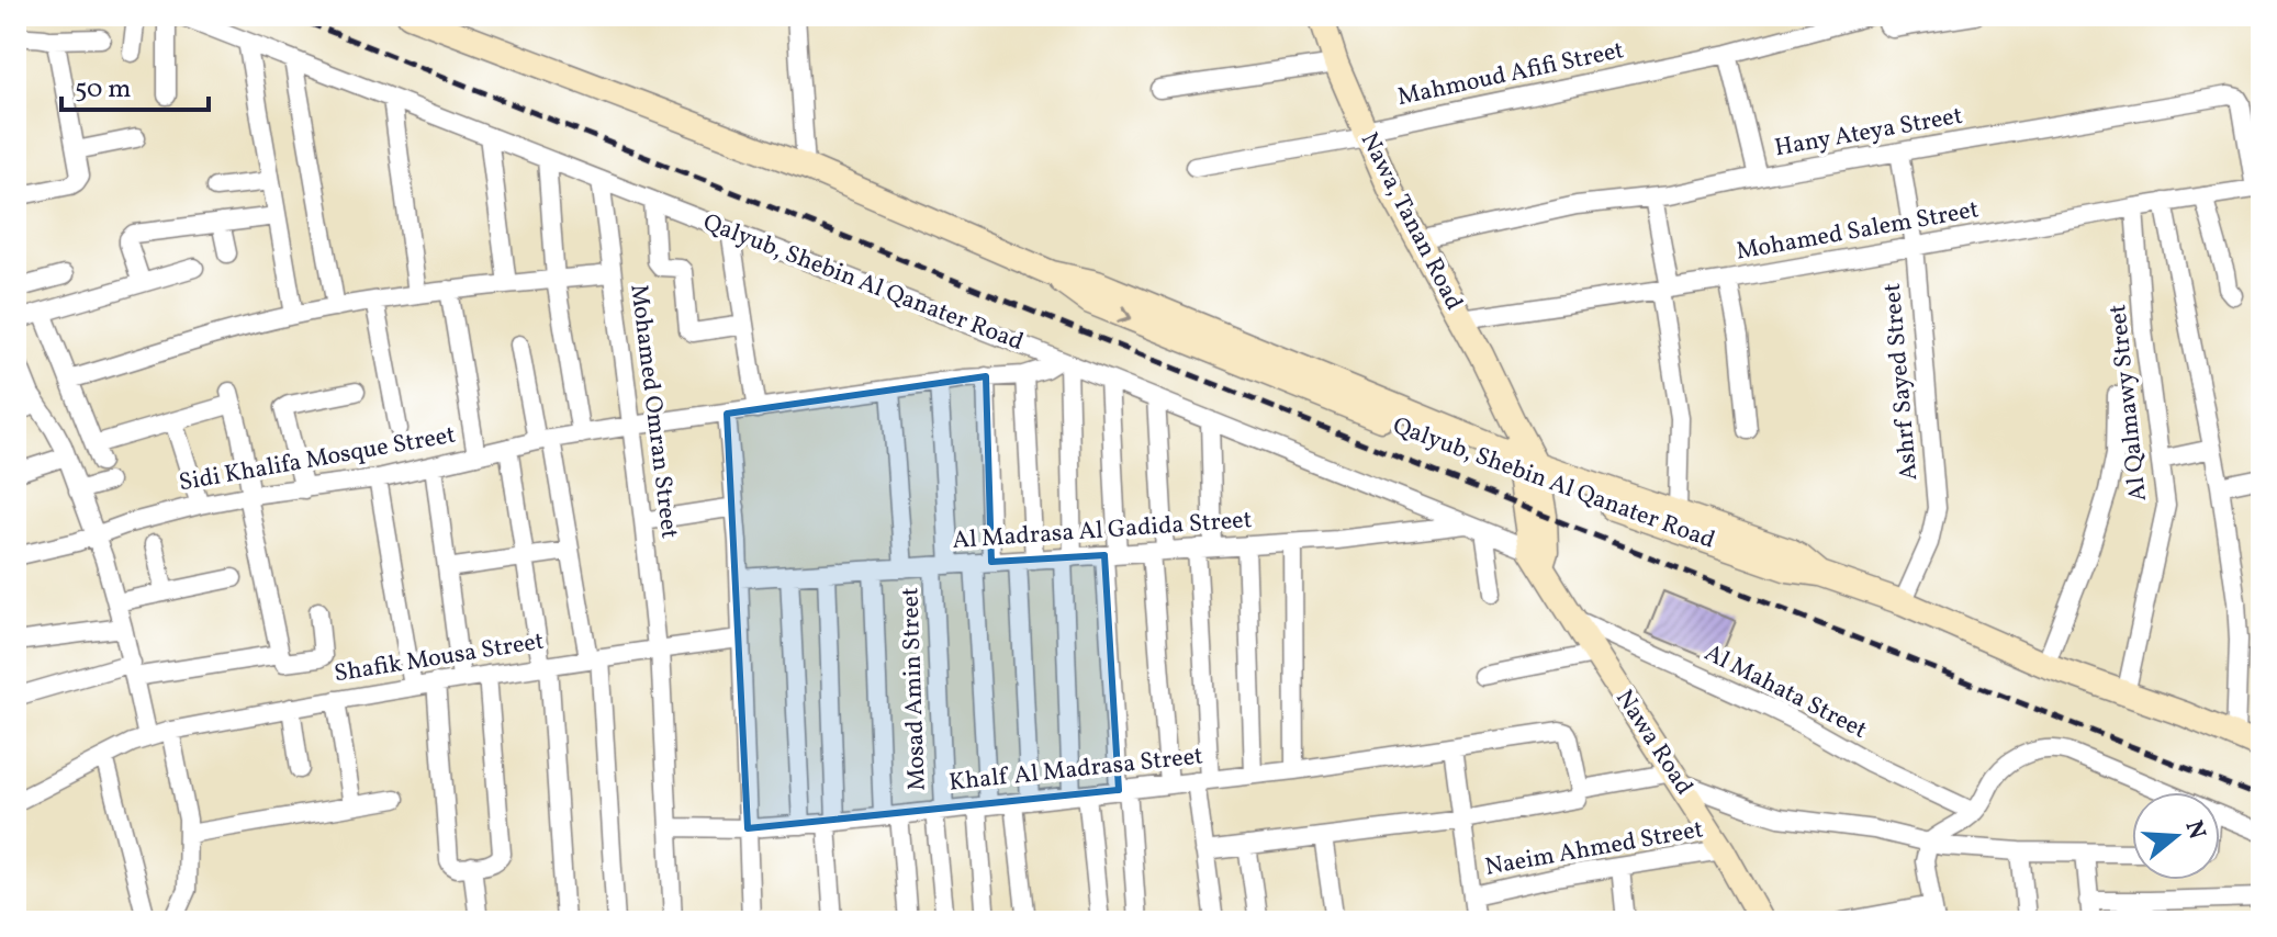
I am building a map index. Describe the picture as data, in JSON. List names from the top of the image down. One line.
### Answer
{"streets":{"main road":["Nawa, Tanan Road","Qalyub, Shebin Al Qanater Road","Nawa Road"],"street":["Mahmoud Afifi Street","Hany Ateya Street","Mohamed Salem Street","Ashrf Sayed Street","Al Qalmawy Street","Mohamed Omran Street","Sidi Khalifa Mosque Street","Al Madrasa Al Gadida Street","Shafik Mousa Street","Mosad Amin Street","Al Mahata Street","Khalf Al Madrasa Street","Naeim Ahmed Street"]},"crossings":[["Mahmoud Afifi Street","Nawa, Tanan Road"],["Hany Ateya Street","Nawa, Tanan Road"],["Hany Ateya Street","Mohamed Salem Street"],["Hany Ateya Street","Ashrf Sayed Street"],["Nawa, Tanan Road","Mohamed Salem Street"],["Nawa, Tanan Road","Qalyub, Shebin Al Qanater Road"],["Nawa, Tanan Road","Nawa Road"],["Mohamed Salem Street","Ashrf Sayed Street"],["Mohamed Salem Street","Al Qalmawy Street"],["Qalyub, Shebin Al Qanater Road","Ashrf Sayed Street"],["Qalyub, Shebin Al Qanater Road","Al Qalmawy Street"],["Qalyub, Shebin Al Qanater Road","Mohamed Omran Street"],["Qalyub, Shebin Al Qanater Road","Al Madrasa Al Gadida Street"],["Qalyub, Shebin Al Qanater Road","Nawa Road"],["Mohamed Omran Street","Sidi Khalifa Mosque Street"],["Mohamed Omran Street","Shafik Mousa Street"],["Mohamed Omran Street","Khalf Al Madrasa Street"],["Sidi Khalifa Mosque Street","Mosad Amin Street"],["Al Madrasa Al Gadida Street","Mosad Amin Street"],["Mosad Amin Street","Khalf Al Madrasa Street"],["Al Mahata Street","Nawa Road"],["Nawa Road","Naeim Ahmed Street"]],"scale_bar":"50 m","north":"right"}
